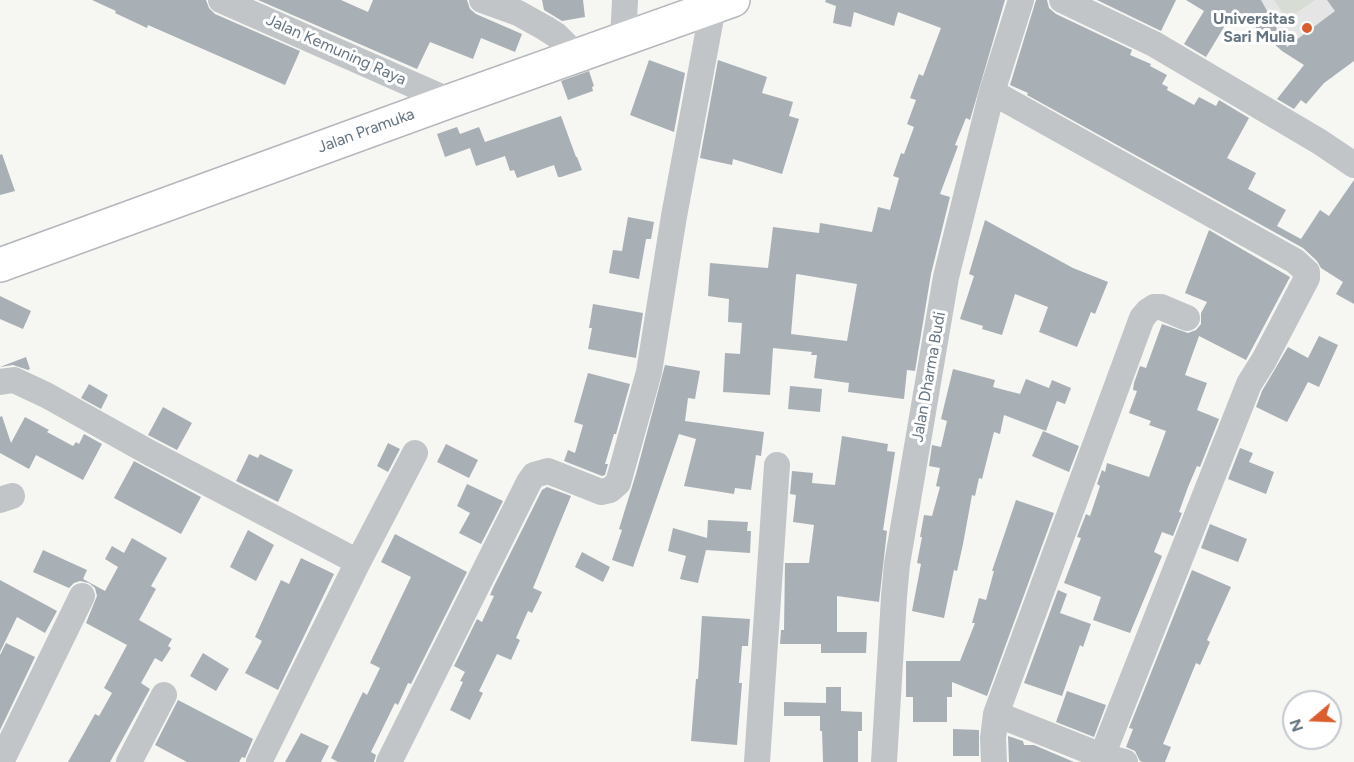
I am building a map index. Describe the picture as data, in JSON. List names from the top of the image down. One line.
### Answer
{"streets":{"main road":["Jalan Pramuka"],"street":["Jalan Kemuning Raya","Jalan Dharma Budi"]},"crossings":[["Jalan Kemuning Raya","Jalan Pramuka"]],"places":["Universitas Sari Mulia"],"north":"left"}
